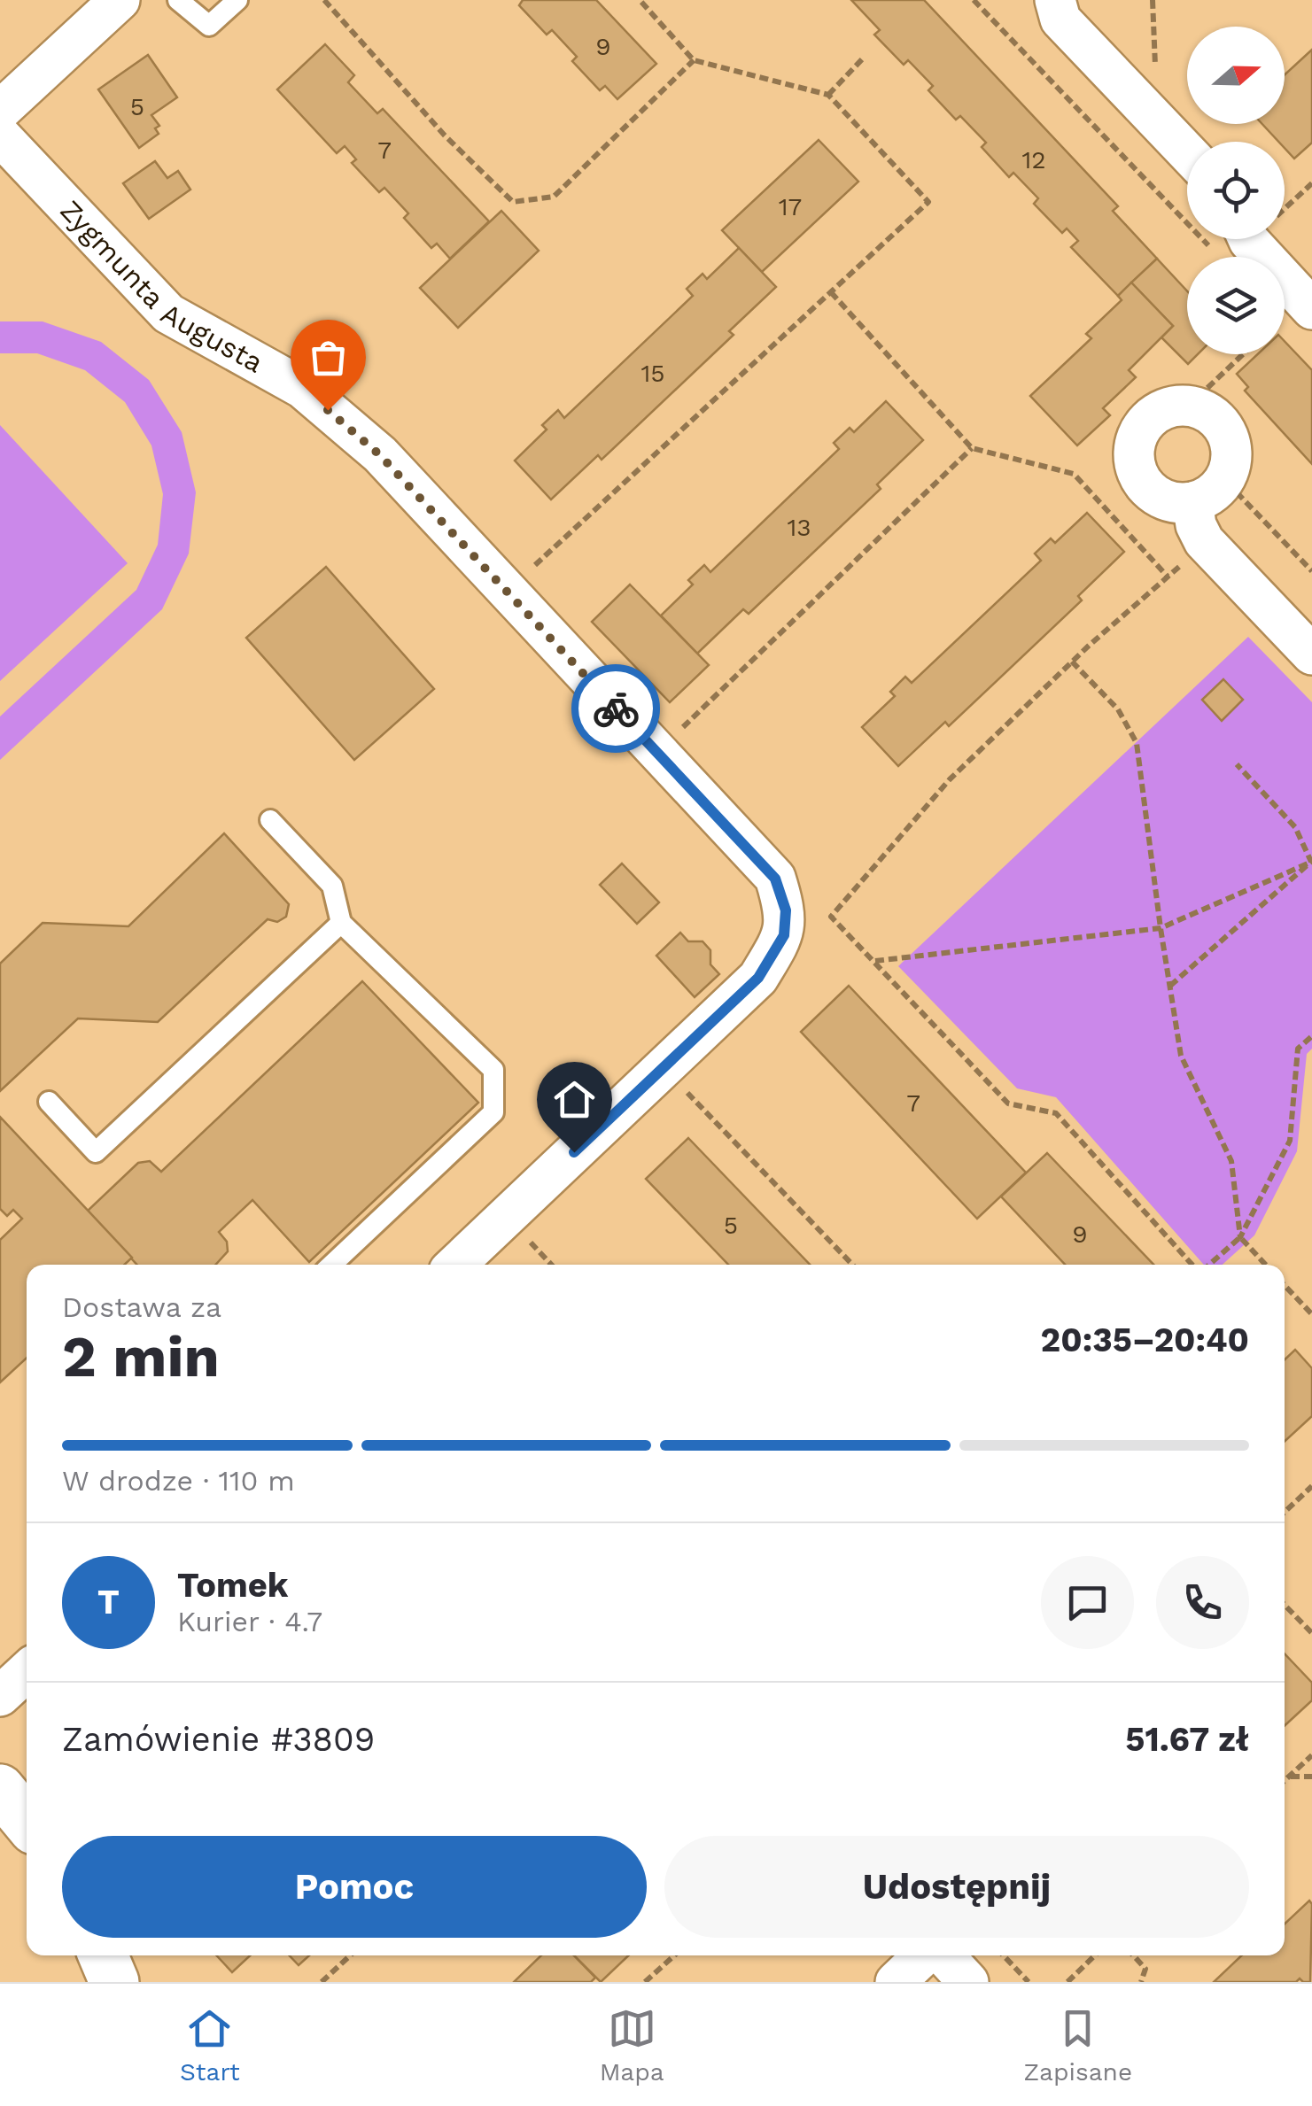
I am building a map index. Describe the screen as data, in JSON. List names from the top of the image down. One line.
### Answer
{"streets":{"street":["Zygmunta Augusta"]},"house_numbers":["9","5","7","12","17","15","13","7","5","9"],"north":"right","page":{"heading":["2 min","Dostawa za","20:35–20:40"],"panel":["Tomek","Kurier · 4.7","Zamówienie #3809","51.67 zł"],"bar":"W drodze · 110 m","round":"T","buttons":["Pomoc","Udostępnij"],"tabs":["Start","Mapa","Zapisane"]}}
